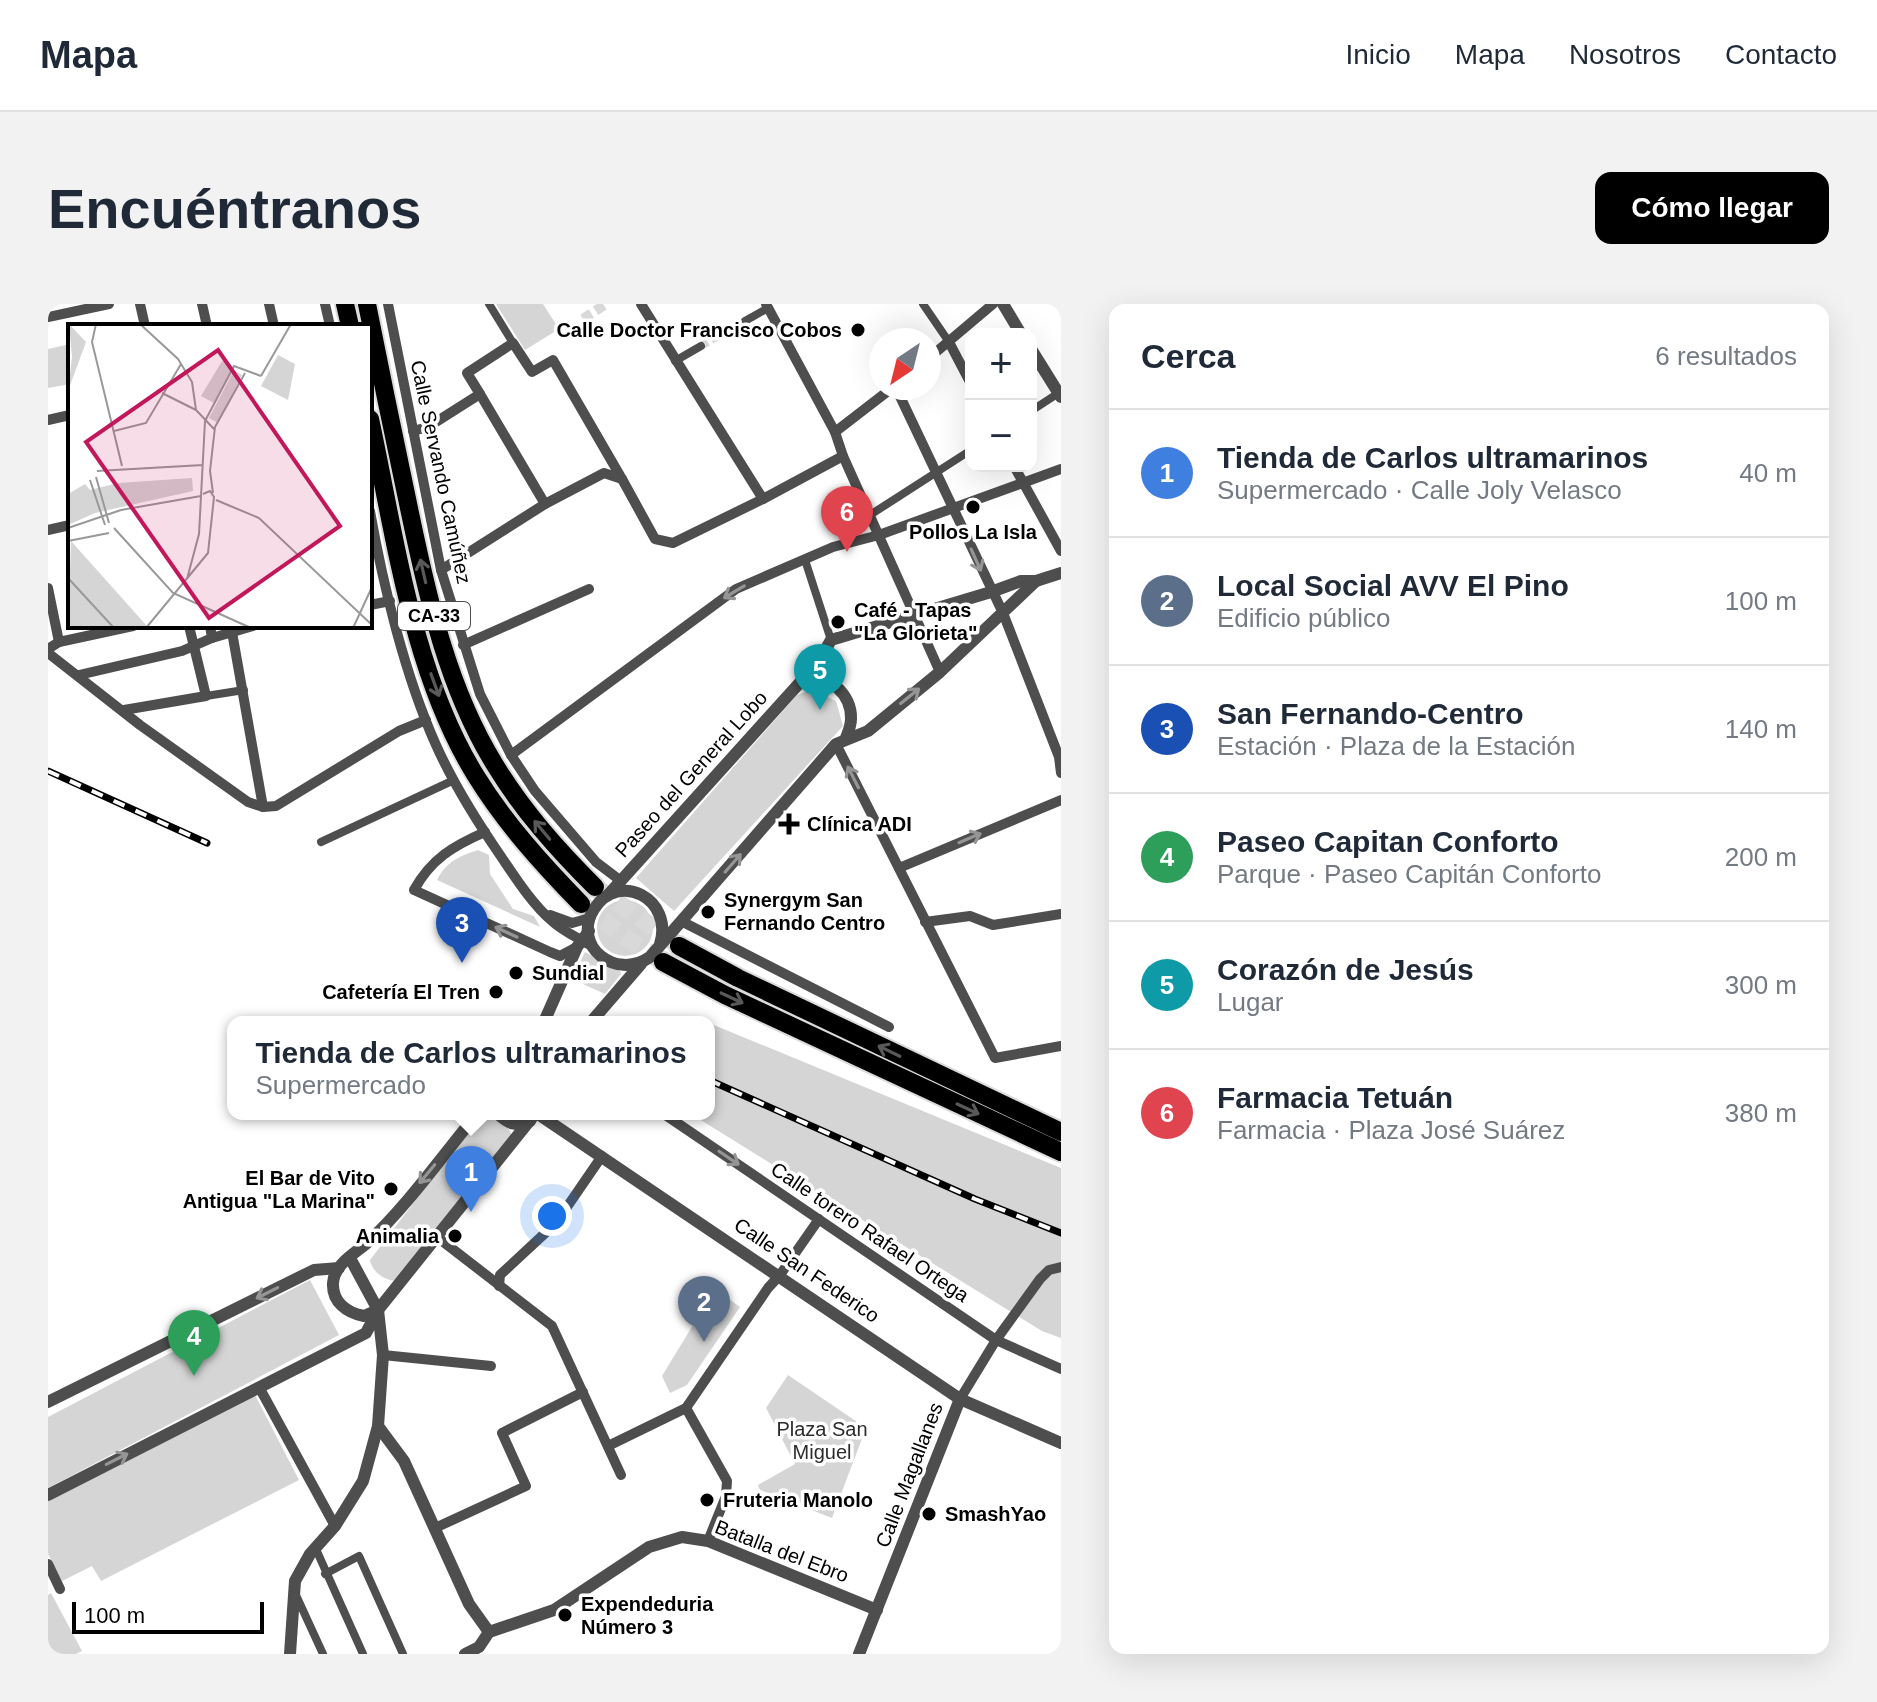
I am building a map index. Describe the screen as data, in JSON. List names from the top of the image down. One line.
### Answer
{"streets":{"highway":["CA-33"],"street":["Calle Servando Camúñez","Paseo del General Lobo","Calle torero Rafael Ortega","Calle San Federico","Calle Magallanes","Batalla del Ebro"]},"crossings":[["Calle Servando Camúñez","Paseo del General Lobo"],["CA-33","Paseo del General Lobo"],["Calle San Federico","Calle Magallanes"],["Calle Magallanes","Batalla del Ebro"]],"one_way":["Calle torero Rafael Ortega"],"parks":["Plaza San Miguel"],"places":{"other":["Calle Doctor Francisco Cobos","Pollos La Isla","Café - Tapas \"La Glorieta\"","Synergym San Fernando Centro","Sundial","Cafetería El Tren","El Bar de Vito Antigua \"La Marina\"","Animalia","Fruteria Manolo","SmashYao","Expendeduria Número 3"],"health":["Clínica ADI"]},"scale_bar":"100 m","north":"bottom left","page":{"header":"Mapa","nav":["Inicio","Mapa","Nosotros","Contacto"],"buttons":"Cómo llegar","title":"Encuéntranos","heading":["Cerca","6 resultados"],"map_buttons":["+","−"],"list":[{"mark":"1","name":"Tienda de Carlos ultramarinos","note":"Supermercado · Calle Joly Velasco","value":"40 m"},{"mark":"2","name":"Local Social AVV El Pino","note":"Edificio público","value":"100 m"},{"mark":"3","name":"San Fernando-Centro","note":"Estación · Plaza de la Estación","value":"140 m"},{"mark":"4","name":"Paseo Capitan Conforto","note":"Parque · Paseo Capitán Conforto","value":"200 m"},{"mark":"5","name":"Corazón de Jesús","note":"Lugar","value":"300 m"},{"mark":"6","name":"Farmacia Tetuán","note":"Farmacia · Plaza José Suárez","value":"380 m"}],"pins":["6","5","3","1","2","4"],"popup":["Tienda de Carlos ultramarinos","Supermercado"],"scale":"100 m"}}
